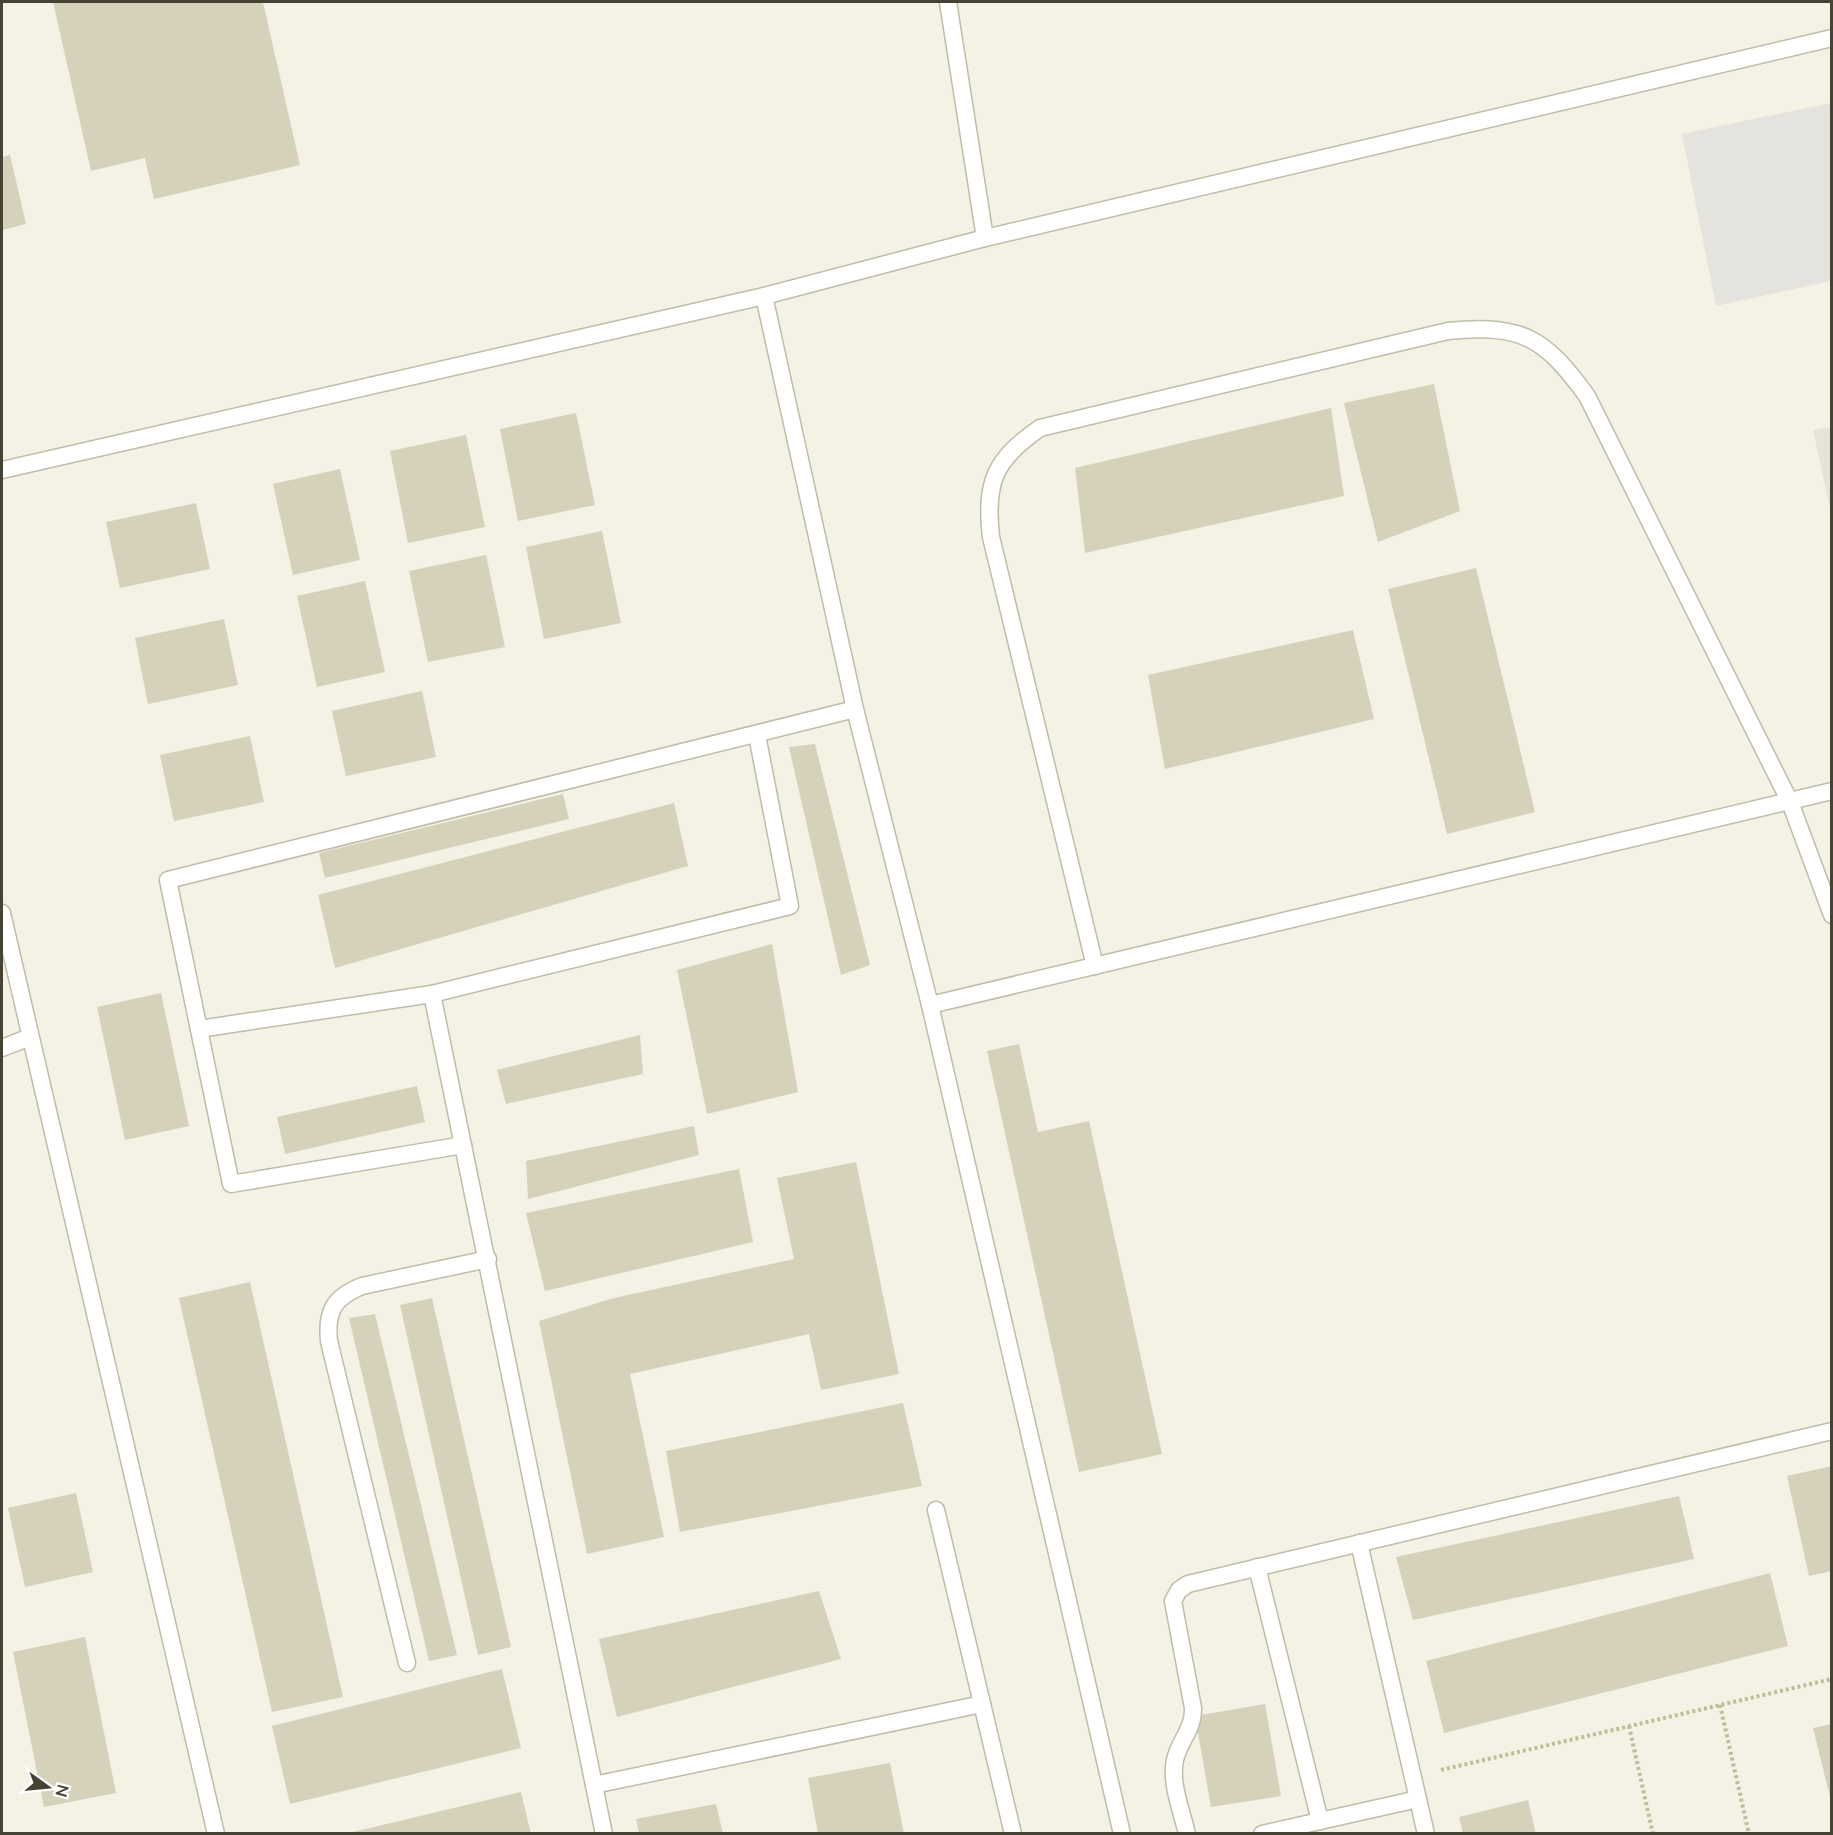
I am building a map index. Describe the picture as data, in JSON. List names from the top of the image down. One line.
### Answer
{"north":"right"}
